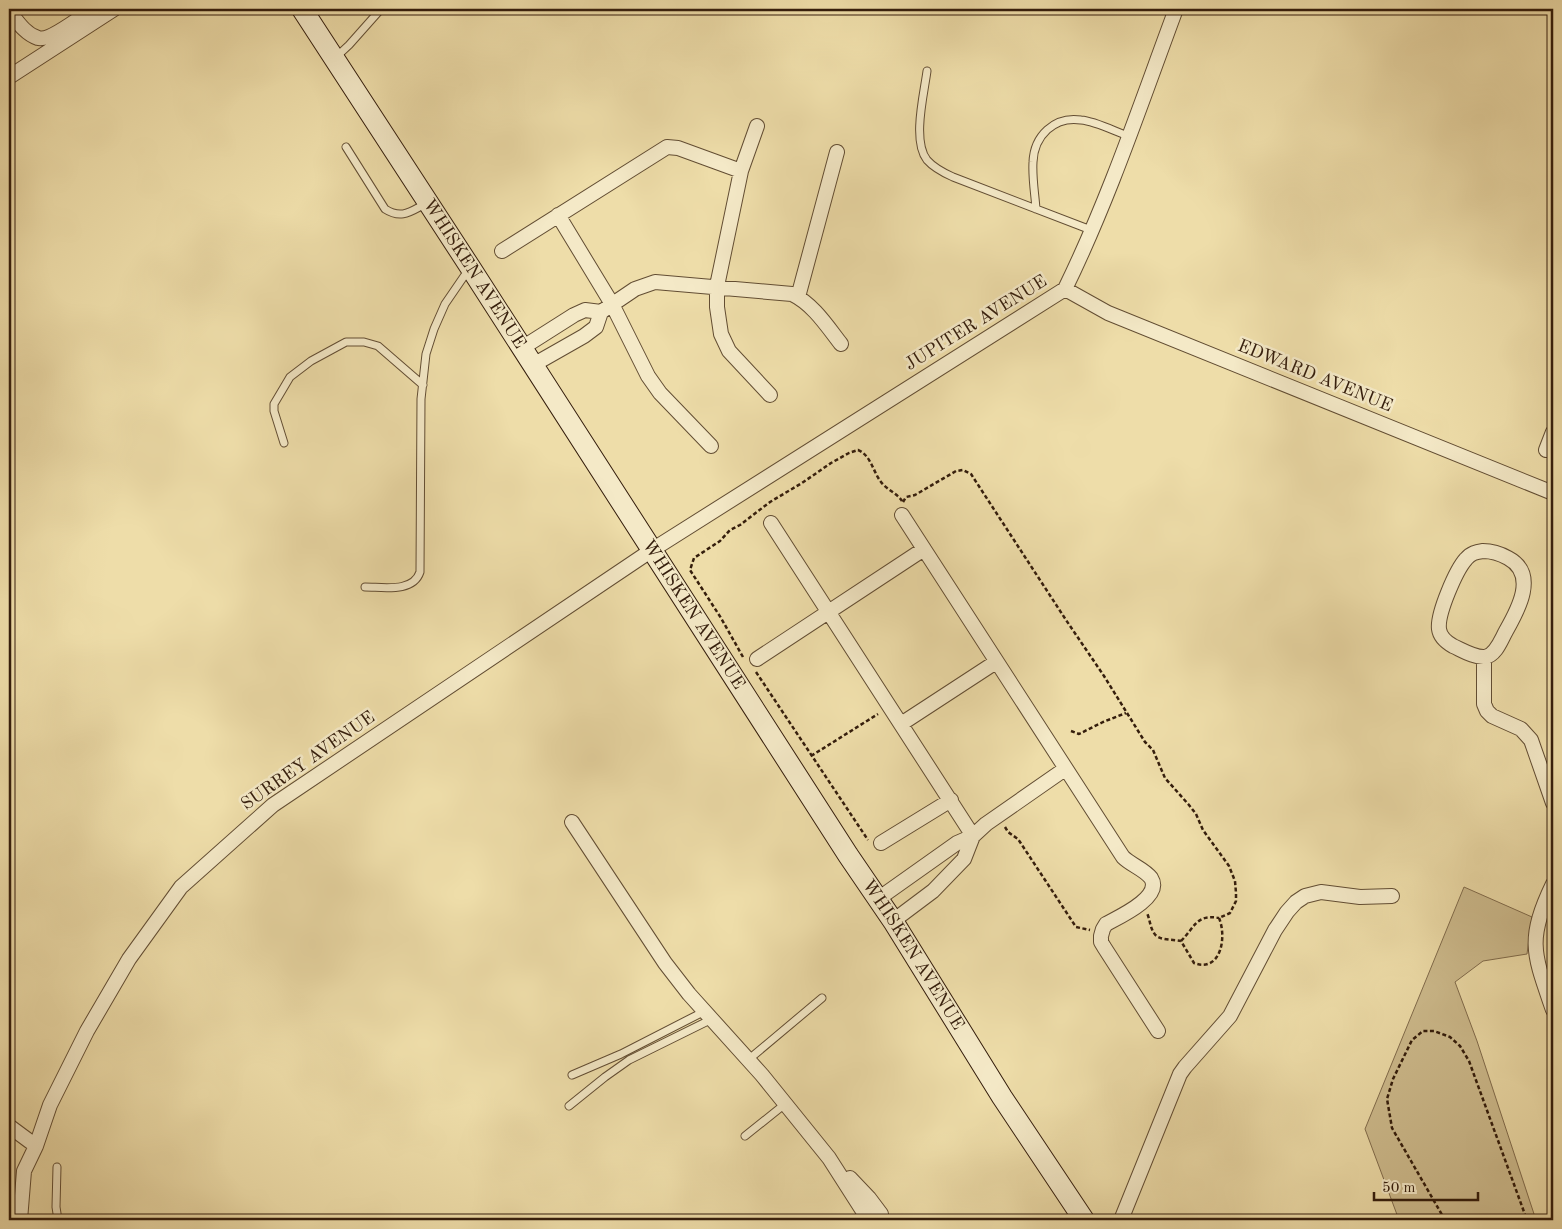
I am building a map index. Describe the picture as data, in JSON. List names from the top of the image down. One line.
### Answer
{"streets":{"street":["WHISKEN AVENUE","JUPITER AVENUE","EDWARD AVENUE","SURREY AVENUE"]},"crossings":[["WHISKEN AVENUE","JUPITER AVENUE"],["WHISKEN AVENUE","SURREY AVENUE"],["JUPITER AVENUE","EDWARD AVENUE"],["JUPITER AVENUE","SURREY AVENUE"]],"scale_bar":"50 m"}
